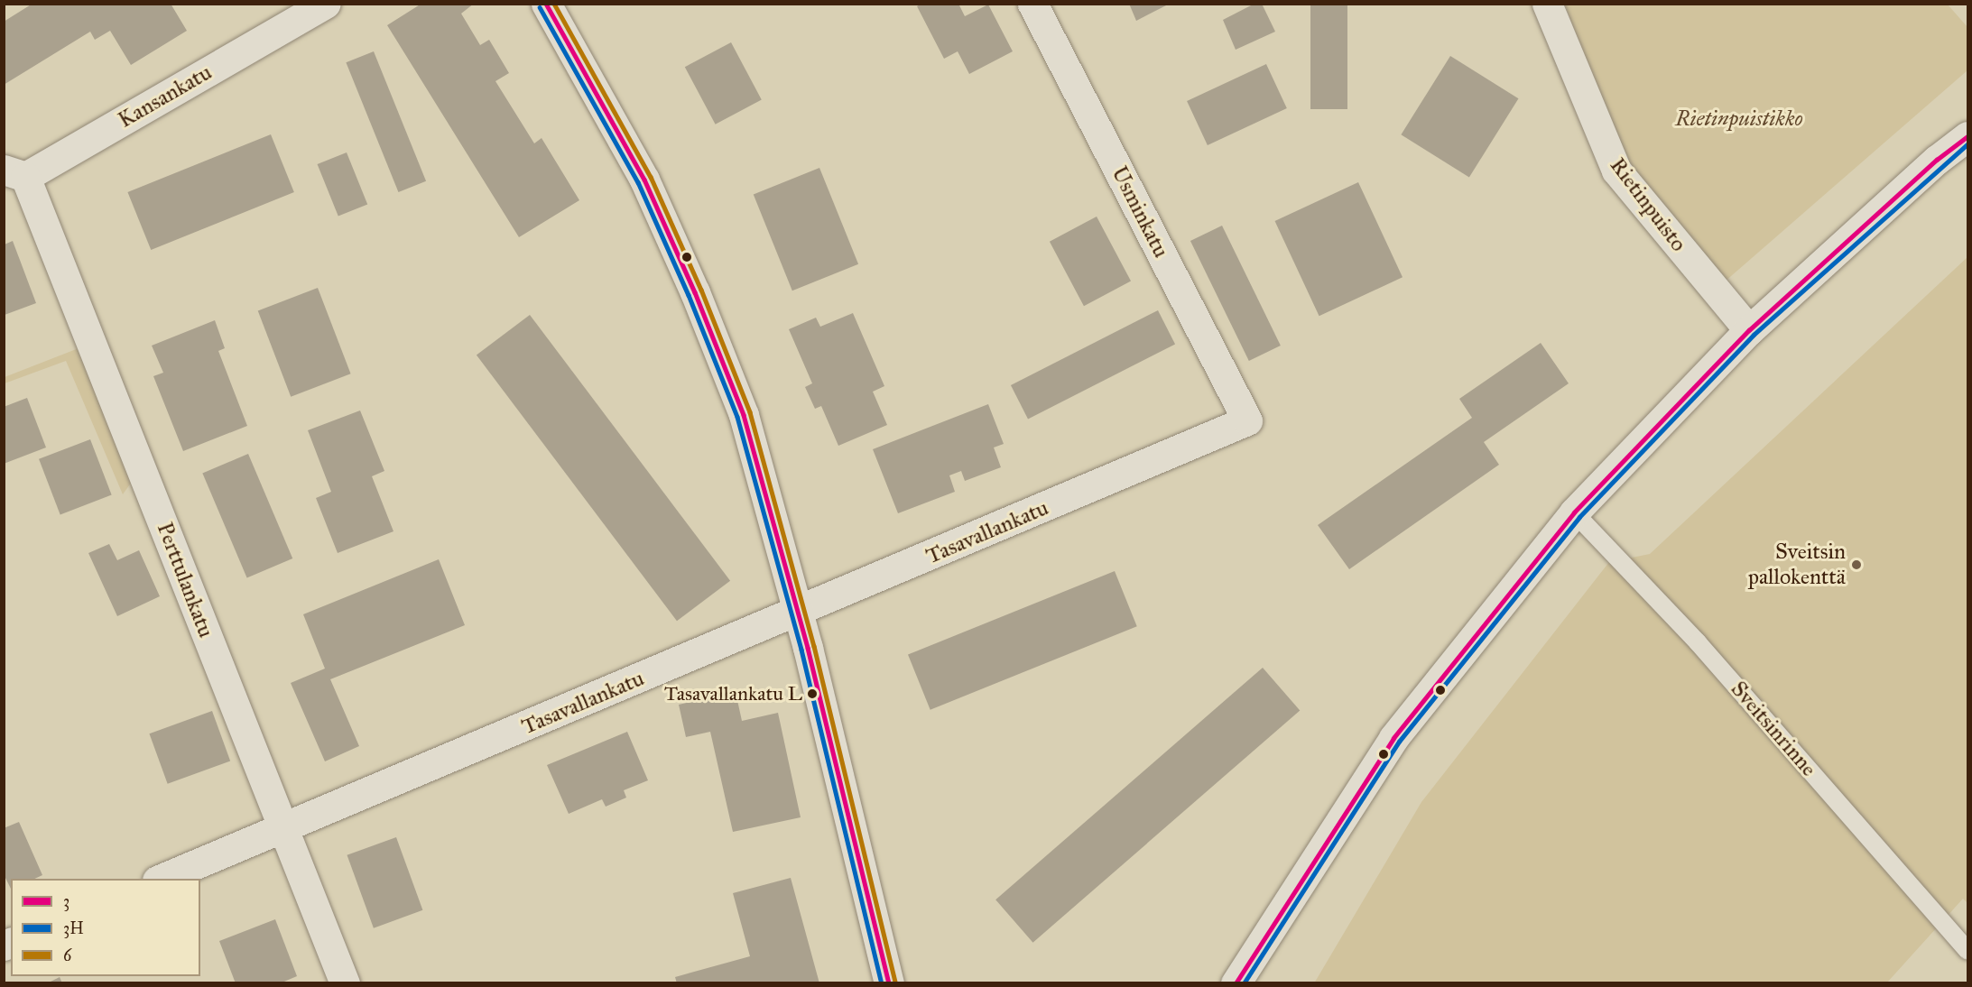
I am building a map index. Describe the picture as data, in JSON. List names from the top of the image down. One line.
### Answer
{"streets":{"street":["Kansankatu","Rietinpuisto","Usminkatu","Tasavallankatu","Perttulankatu"],"lane":["Sveitsinrinne"]},"crossings":[["Kansankatu","Perttulankatu"],["Usminkatu","Tasavallankatu"],["Tasavallankatu","Perttulankatu"]],"parks":["Rietinpuistikko"],"places":["Sveitsin pallokenttä","Tasavallankatu L"],"lines":["transit line 3","transit line 6","transit line 3H"],"legend":["3","3H","6"]}
